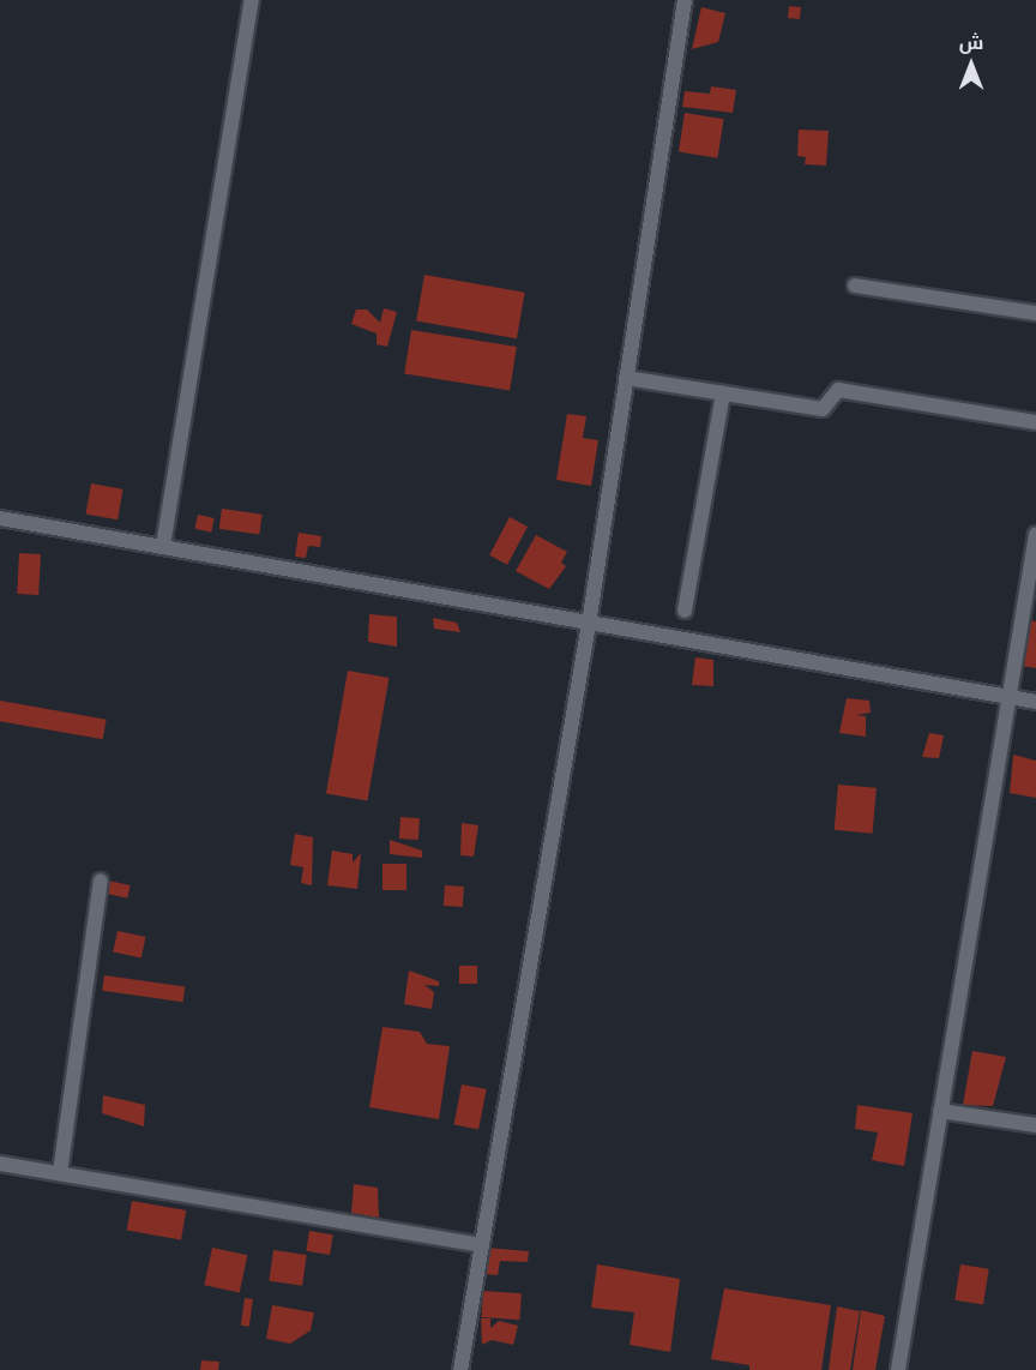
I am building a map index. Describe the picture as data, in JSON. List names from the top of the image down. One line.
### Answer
{"north":"top"}
